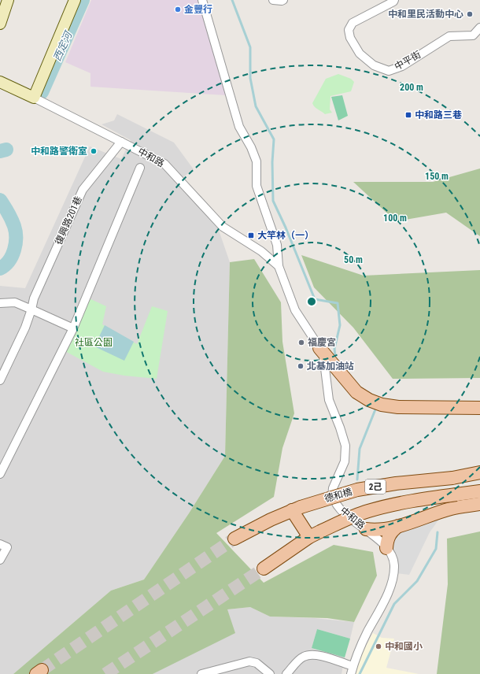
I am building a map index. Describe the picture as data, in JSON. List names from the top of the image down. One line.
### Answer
{"streets":{"main road":["2己","德和橋"],"street":["中平街","中和路","復興路201巷"]},"crossings":[["中和路","復興路201巷"],["2己","德和橋"]],"water":["西定河"],"parks":["社區公園"],"places":{"other":["金豐行","中和里民活動中心","中和路警衛室","福慶宮","北基加油站","中和國小"],"transit":["中和路三巷","大竿林（一）"]},"rings":["200 m","150 m","100 m","50 m"]}
